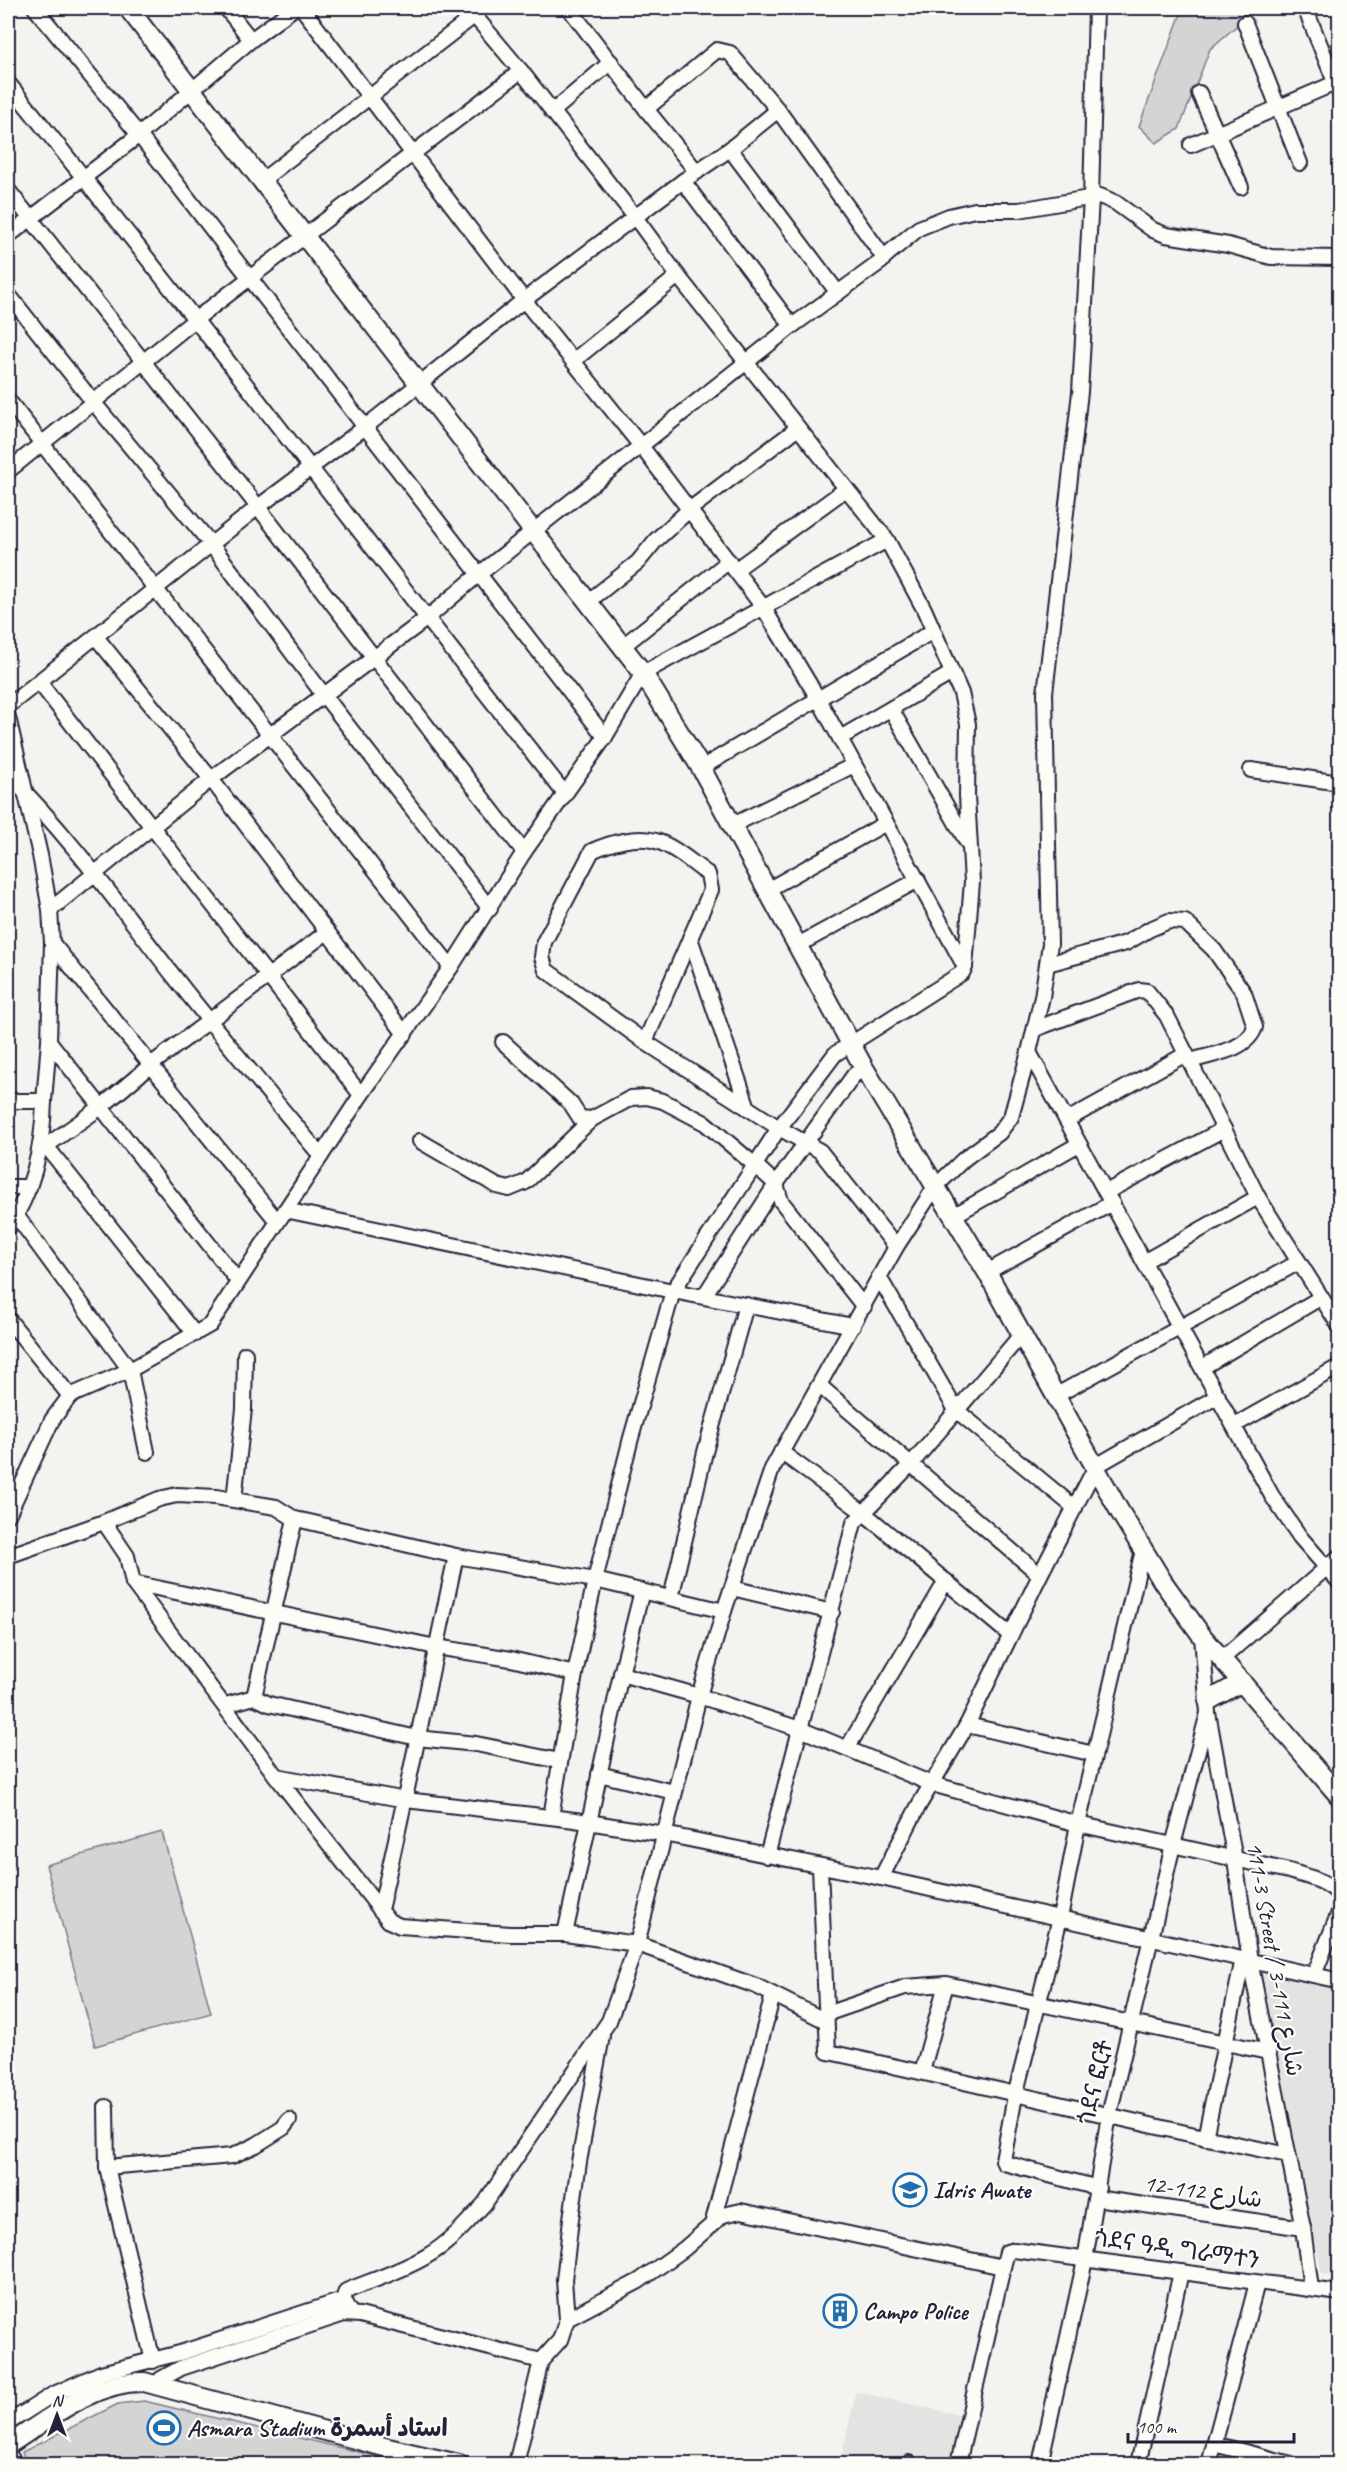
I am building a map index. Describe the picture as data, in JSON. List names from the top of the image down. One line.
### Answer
{"streets":{"street":["111-3 Street / شارع 111-3","ጎደና ፎርቶ","شارع 112-12","ጎደና ዓዲ ግራማተን"]},"crossings":[["111-3 Street / شارع 111-3","ጎደና ፎርቶ"],["111-3 Street / شارع 111-3","شارع 112-12"],["111-3 Street / شارع 111-3","ጎደና ዓዲ ግራማተን"],["ጎደና ፎርቶ","شارع 112-12"],["ጎደና ፎርቶ","ጎደና ዓዲ ግራማተን"]],"places":{"school or university":["Idris Awate"],"building":["Campo Police"],"sports":["Asmara Stadium استاد أسمرة"]},"scale_bar":"100 m","north":"top"}
